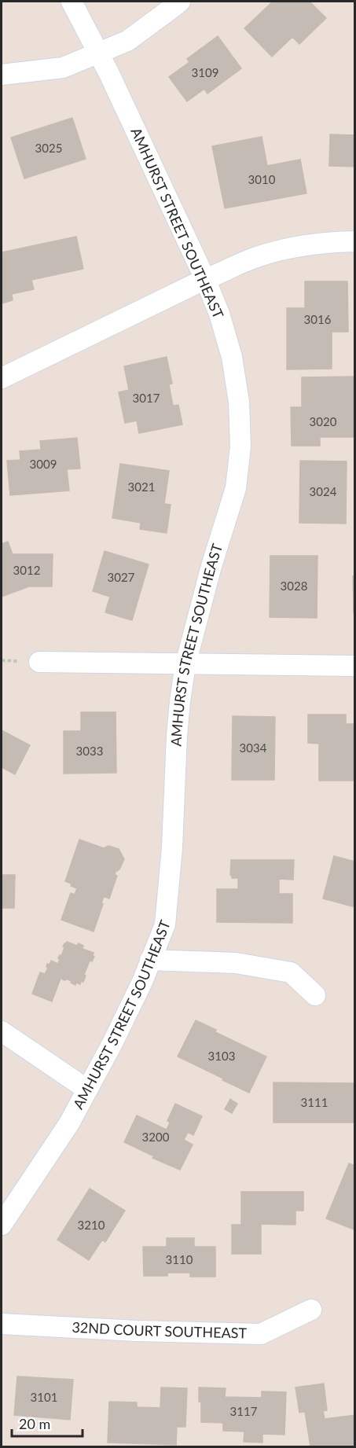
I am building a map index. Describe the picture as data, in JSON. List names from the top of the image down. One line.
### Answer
{"streets":{"street":["AMHURST STREET SOUTHEAST","32ND COURT SOUTHEAST"]},"house_numbers":["3109","3025","3010","3016","3017","3020","3009","3021","3024","3012","3027","3028","3034","3033","3103","3111","3200","3210","3110","3101","3117"],"scale_bar":"20 m"}
